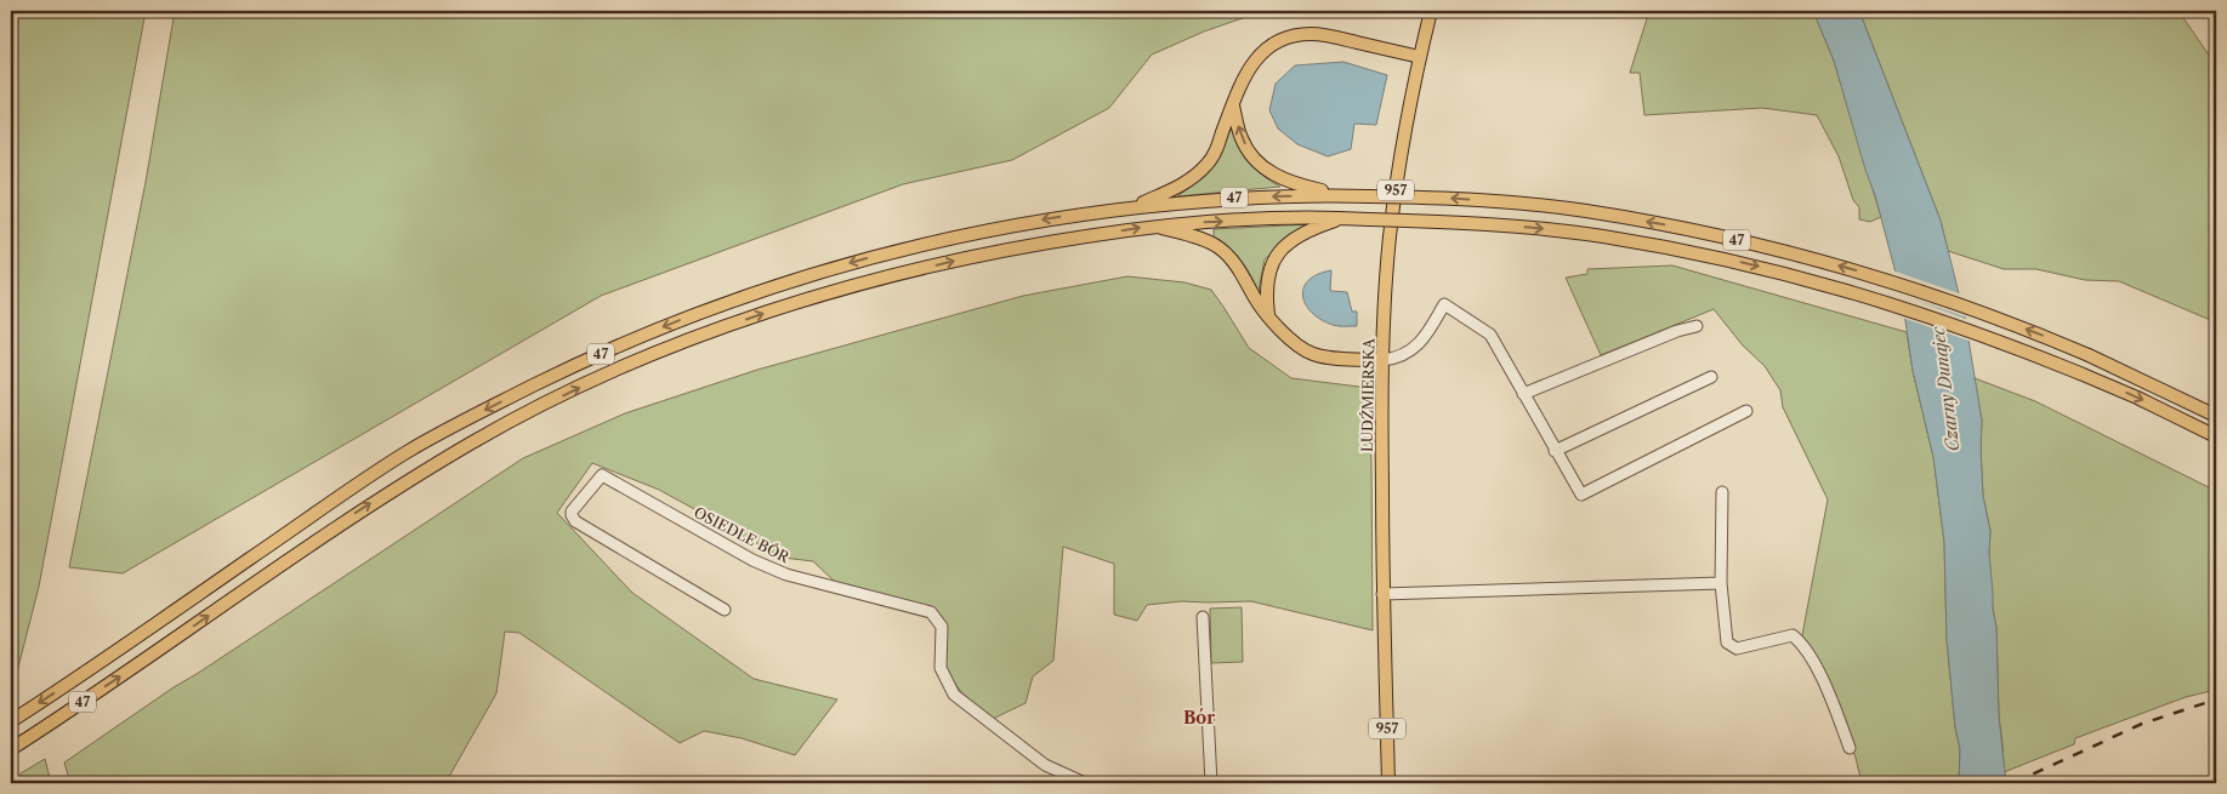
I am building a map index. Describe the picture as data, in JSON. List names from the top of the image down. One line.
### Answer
{"streets":{"main road":["957","47","LUDŹMIERSKA"],"street":["OSIEDLE BÓR"]},"districts":["Bór"],"water":["Czarny Dunajec"]}
